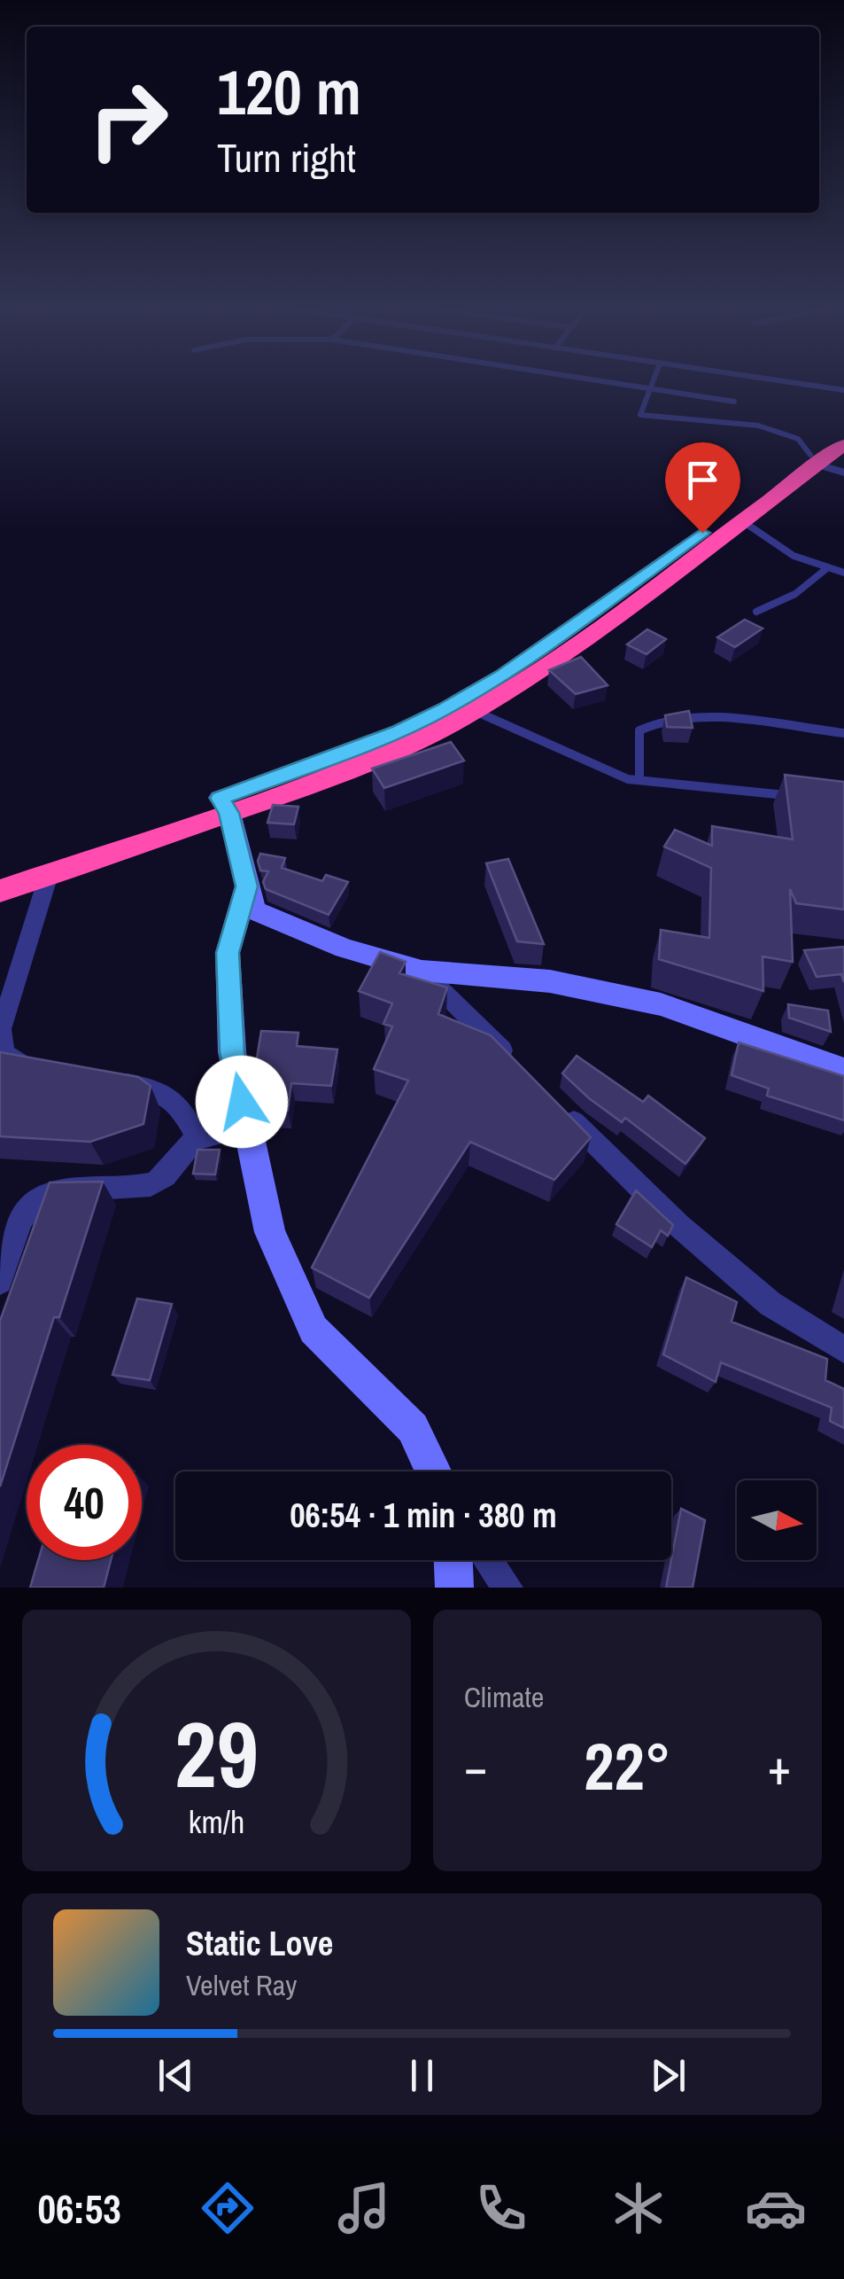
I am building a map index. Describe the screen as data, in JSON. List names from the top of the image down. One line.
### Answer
{"north":"right","page":{"turn":["120 m","Turn right"],"limit":"40","trip":"06:54 · 1 min · 380 m","tile":"Climate","heat":["−","22°","+"],"song":["Static Love","Velvet Ray"],"tabs":"06:53","gauge":["29","km/h"]}}
